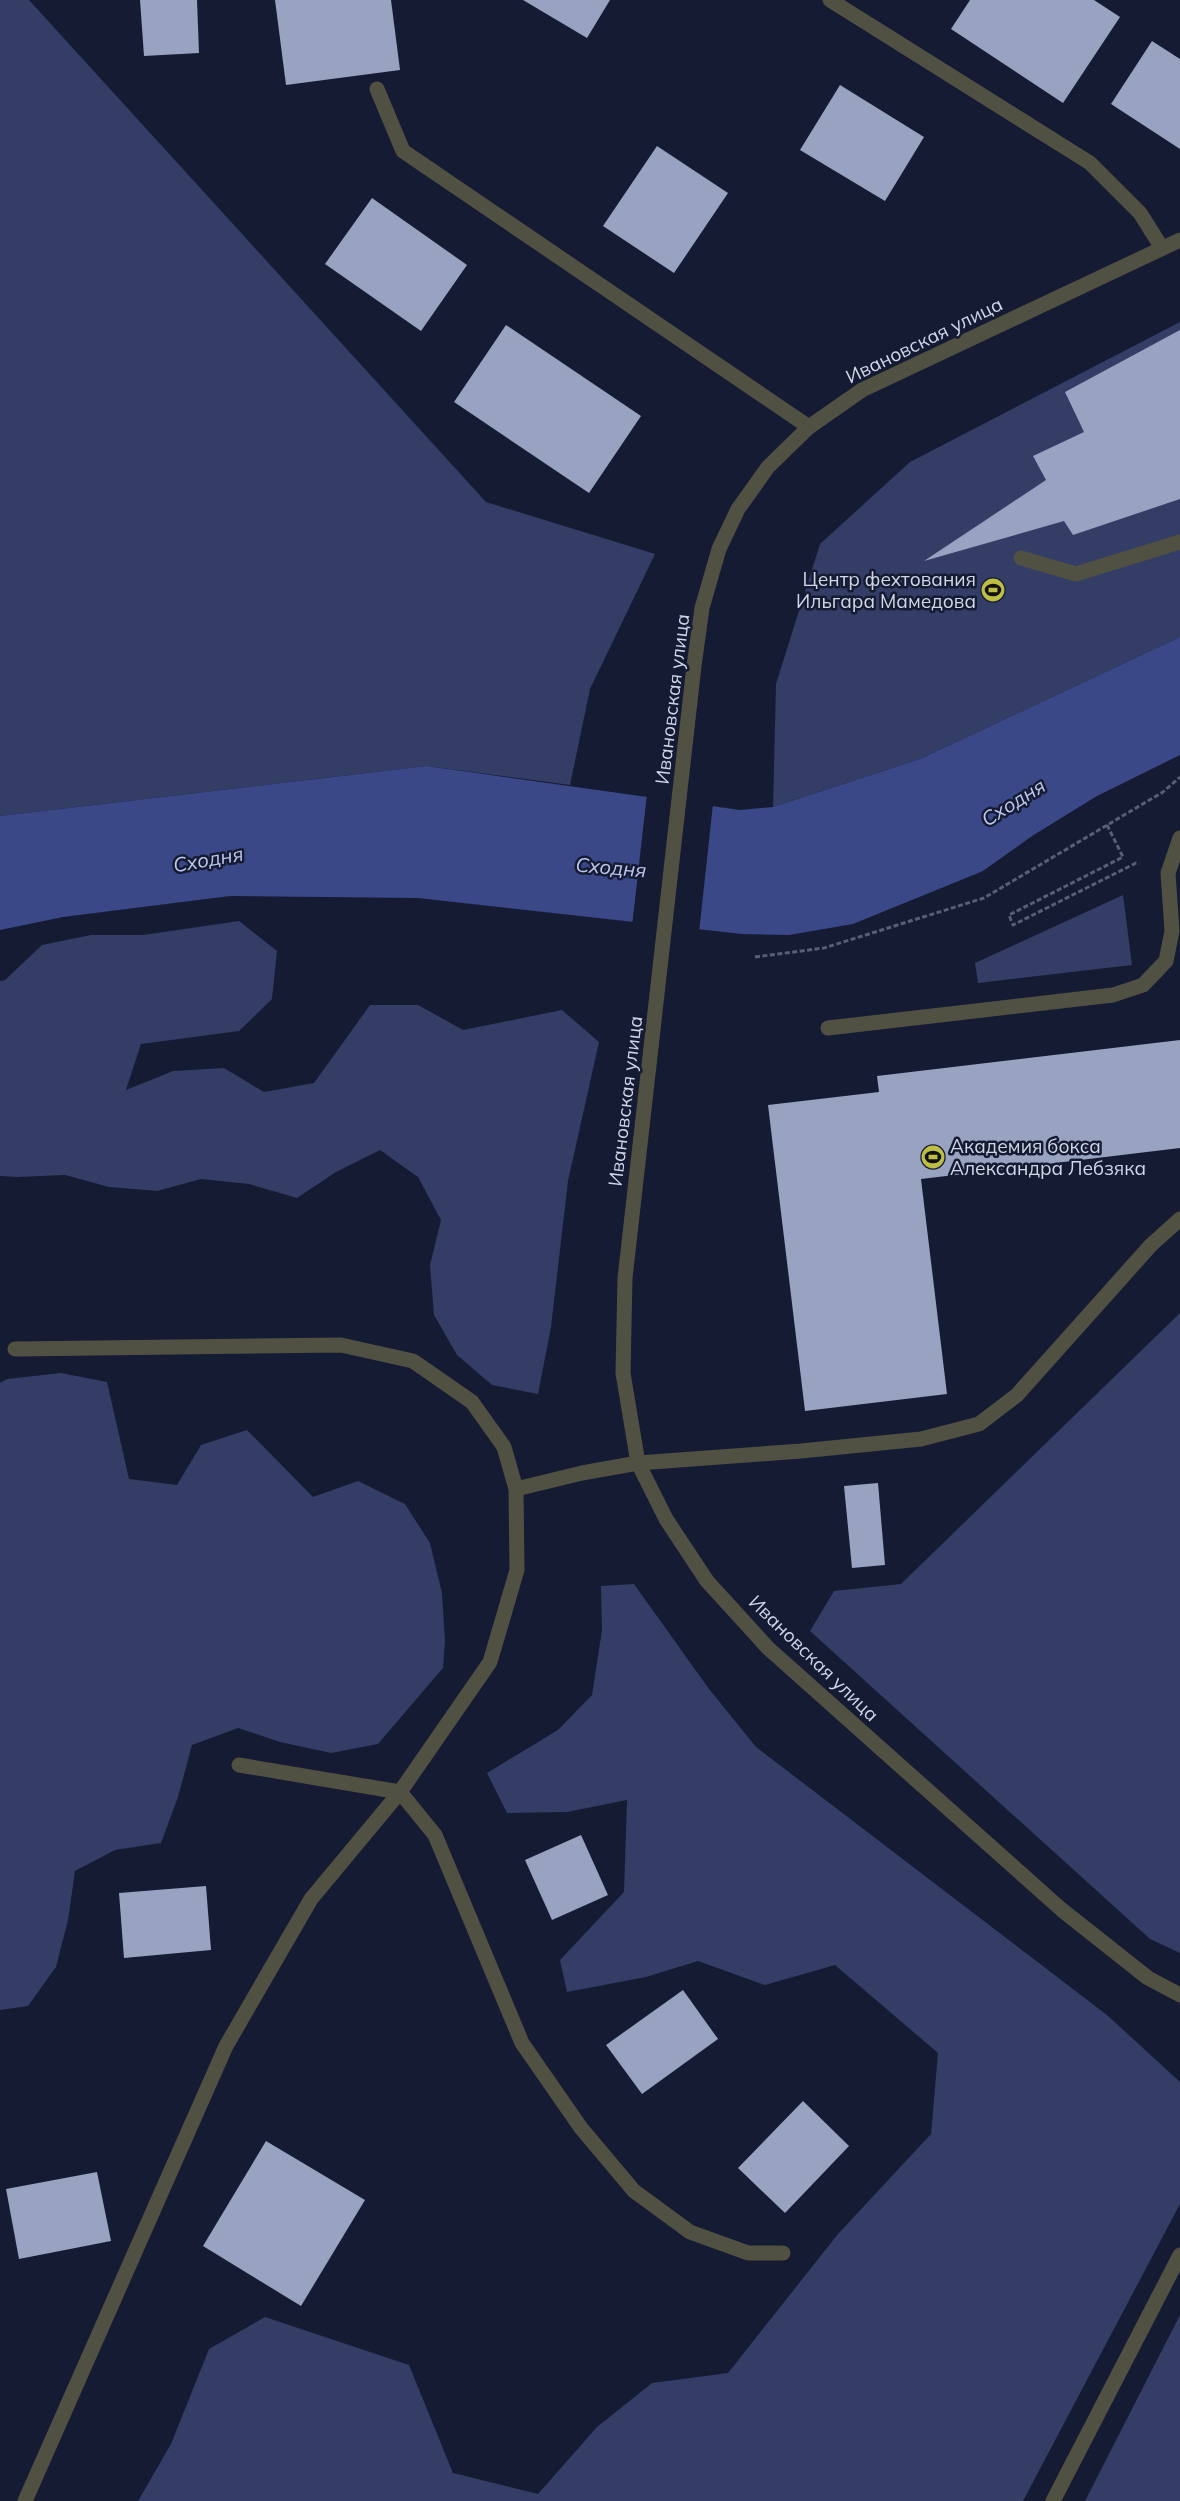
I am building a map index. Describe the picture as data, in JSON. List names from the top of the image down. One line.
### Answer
{"streets":{"street":["Ивановская улица"]},"water":["Сходня"],"places":{"sports":["Центр фехтования Ильгара Мамедова","Академия бокса Александра Лебзяка"]}}
